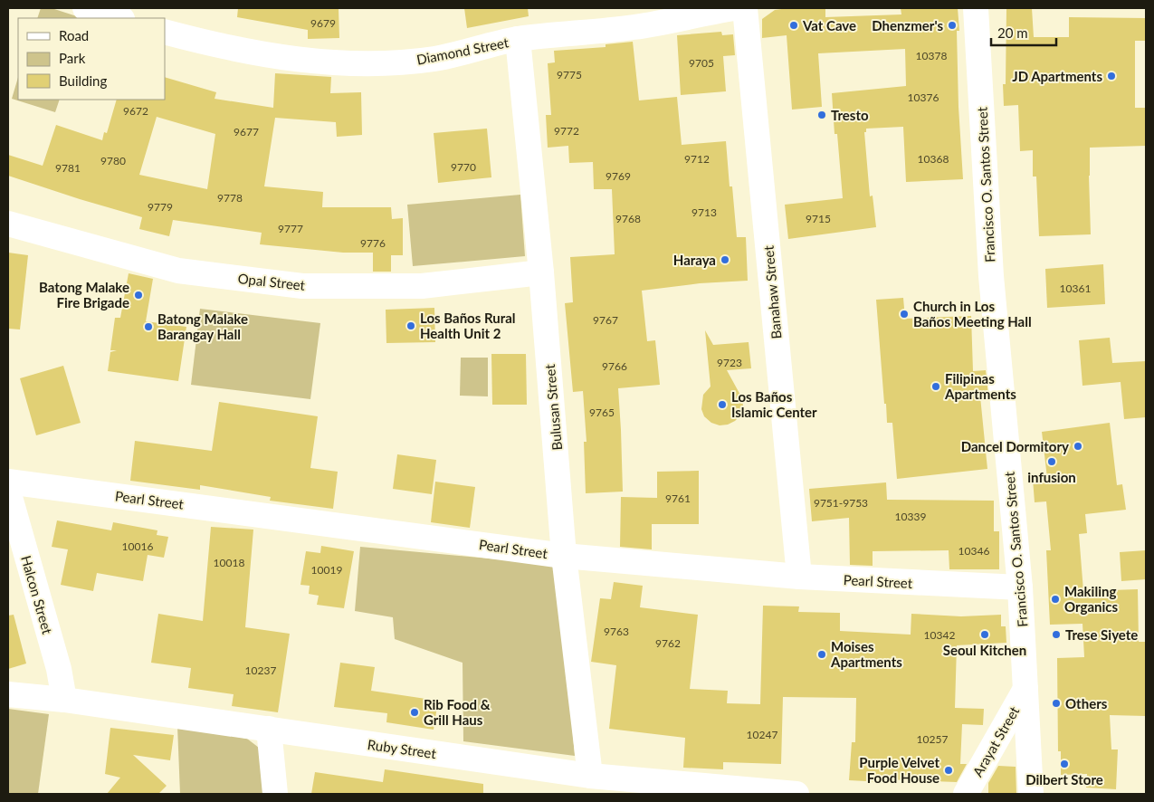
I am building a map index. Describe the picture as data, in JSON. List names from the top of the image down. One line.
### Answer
{"streets":{"street":["Diamond Street","Francisco O. Santos Street","Opal Street","Banahaw Street","Bulusan Street","Pearl Street","Halcon Street","Arayat Street","Ruby Street"]},"crossings":[["Diamond Street","Bulusan Street"],["Francisco O. Santos Street","Pearl Street"],["Francisco O. Santos Street","Arayat Street"],["Opal Street","Bulusan Street"],["Banahaw Street","Pearl Street"],["Bulusan Street","Pearl Street"],["Bulusan Street","Ruby Street"],["Halcon Street","Ruby Street"]],"places":["Vat Cave","Dhenzmer's","JD Apartments","Tresto","Haraya","Batong Malake Fire Brigade","Church in Los Baños Meeting Hall","Los Baños Rural Health Unit 2","Batong Malake Barangay Hall","Filipinas Apartments","Los Baños Islamic Center","Dancel Dormitory","infusion","Makiling Organics","Seoul Kitchen","Trese Siyete","Moises Apartments","Others","Rib Food & Grill Haus","Dilbert Store","Purple Velvet Food House"],"house_numbers":["9679","10378","9705","9775","10376","9672","9772","9677","9712","10368","9780","9770","9781","9769","9778","9779","9713","9768","9715","9777","9776","10361","9767","9723","9766","9765","9761","9751-9753","10339","10016","10346","10018","10019","9763","10342","9762","10237","10247","10257"],"legend":["Road","Park","Building"],"scale_bar":"20 m"}
